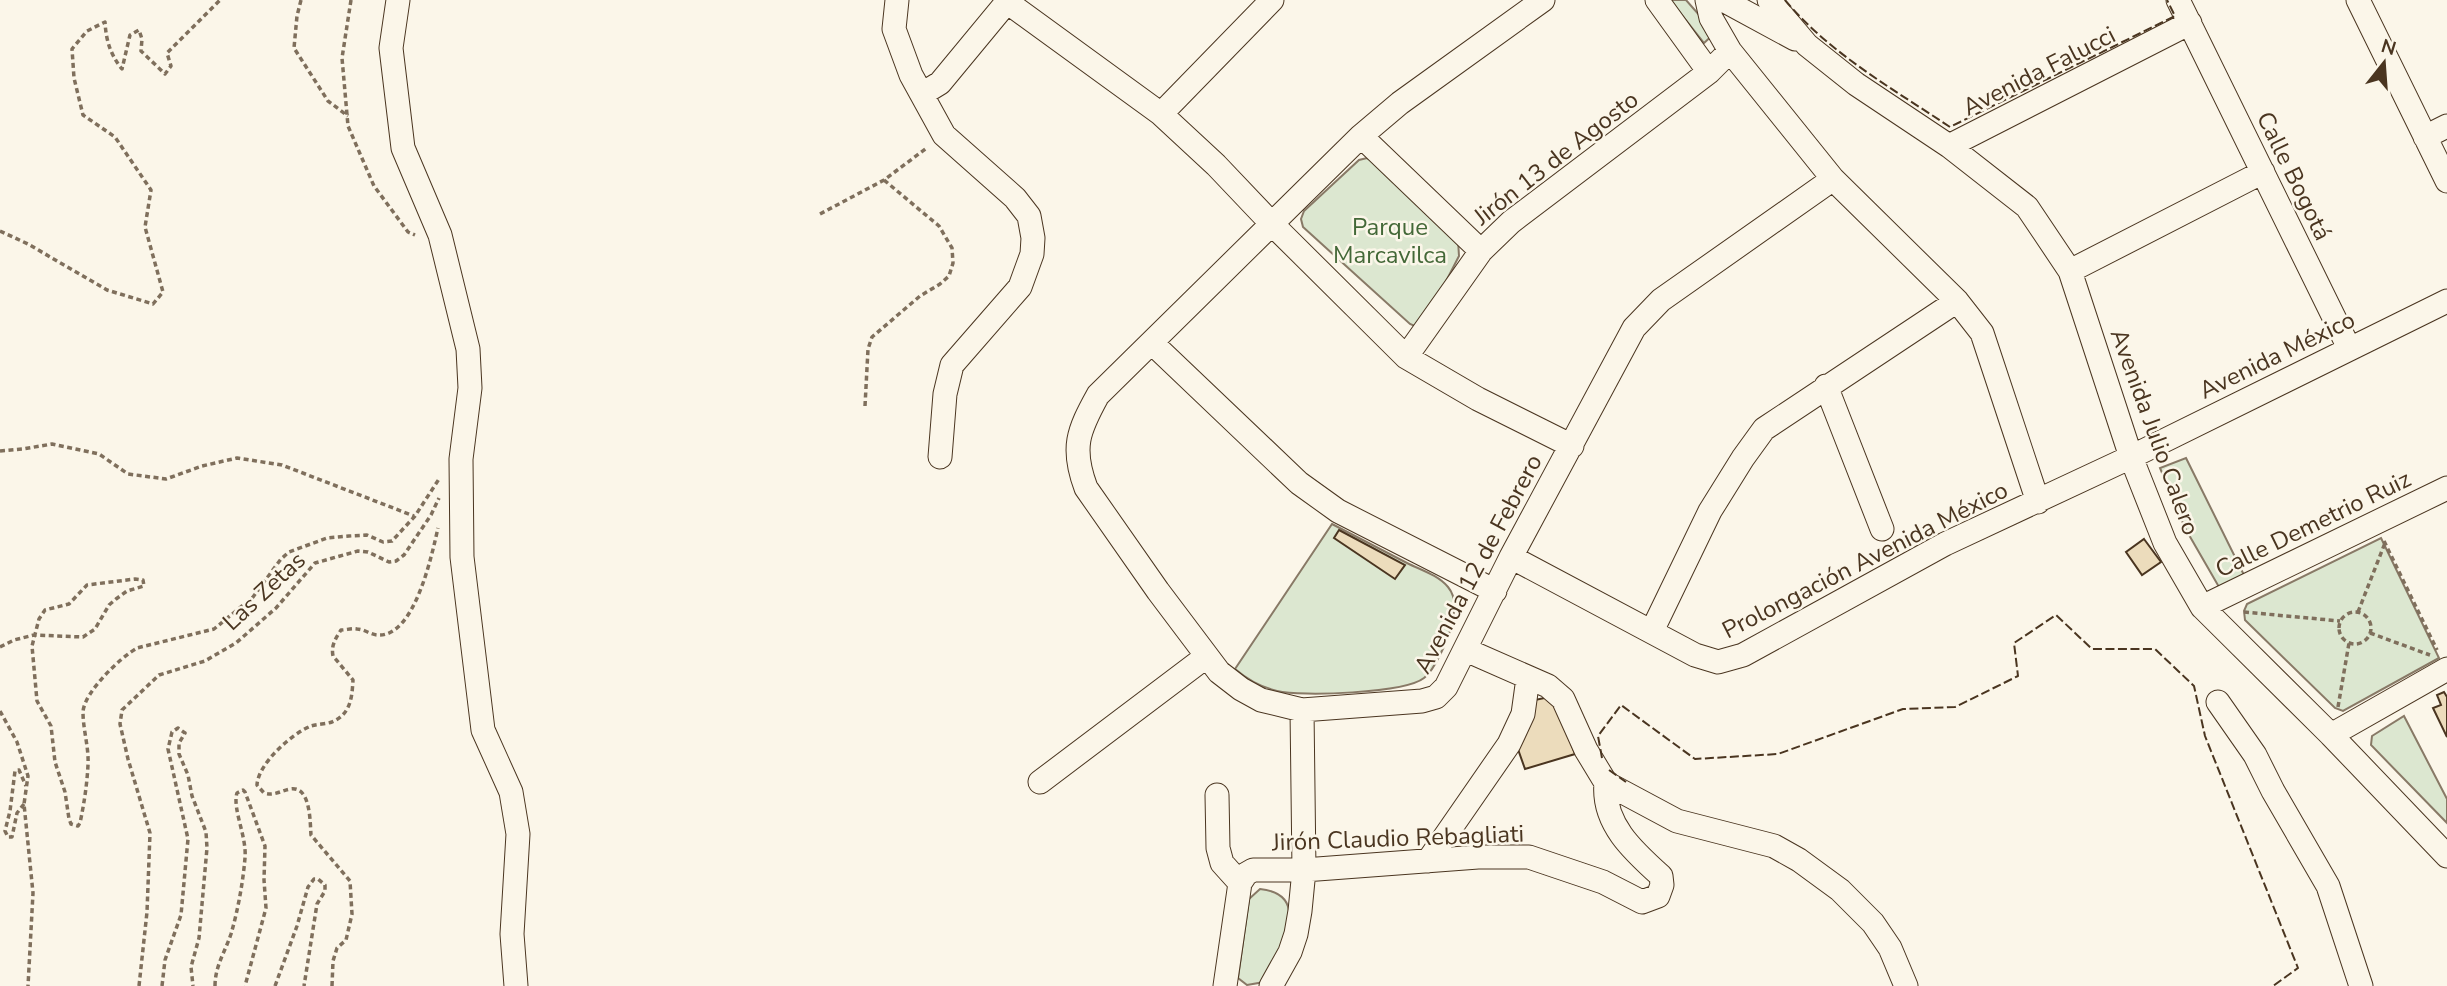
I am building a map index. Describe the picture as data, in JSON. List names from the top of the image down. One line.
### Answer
{"streets":{"street":["Avenida Falucci","Jirón 13 de Agosto","Calle Bogotá","Avenida México","Avenida Julio Calero","Calle Demetrio Ruiz","Prolongación Avenida México","Avenida 12 de Febrero","Jirón Claudio Rebagliati"],"path":["Las Zetas"]},"crossings":[["Avenida Falucci","Calle Bogotá"],["Avenida Falucci","Avenida Julio Calero"],["Calle Bogotá","Avenida México"],["Avenida México","Avenida Julio Calero"],["Avenida México","Prolongación Avenida México"],["Avenida Julio Calero","Calle Demetrio Ruiz"],["Avenida Julio Calero","Prolongación Avenida México"],["Prolongación Avenida México","Avenida 12 de Febrero"]],"parks":["Parque Marcavilca"],"north":"top"}
